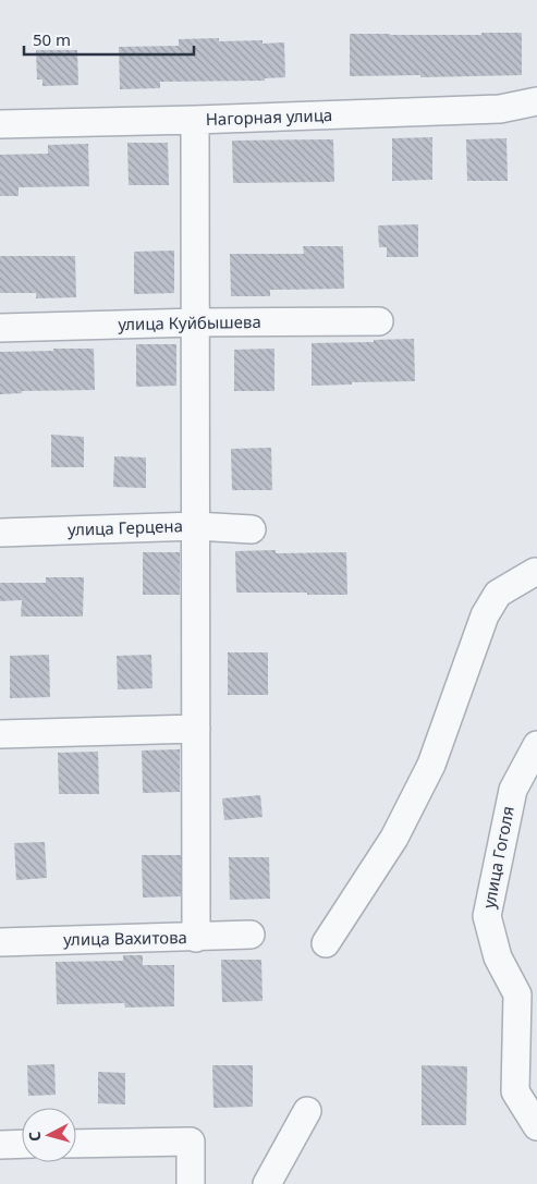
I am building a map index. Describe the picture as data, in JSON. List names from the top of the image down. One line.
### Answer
{"streets":{"street":["Нагорная улица","улица Куйбышева","улица Герцена","улица Гоголя","улица Вахитова"]},"scale_bar":"50 m","north":"left"}
